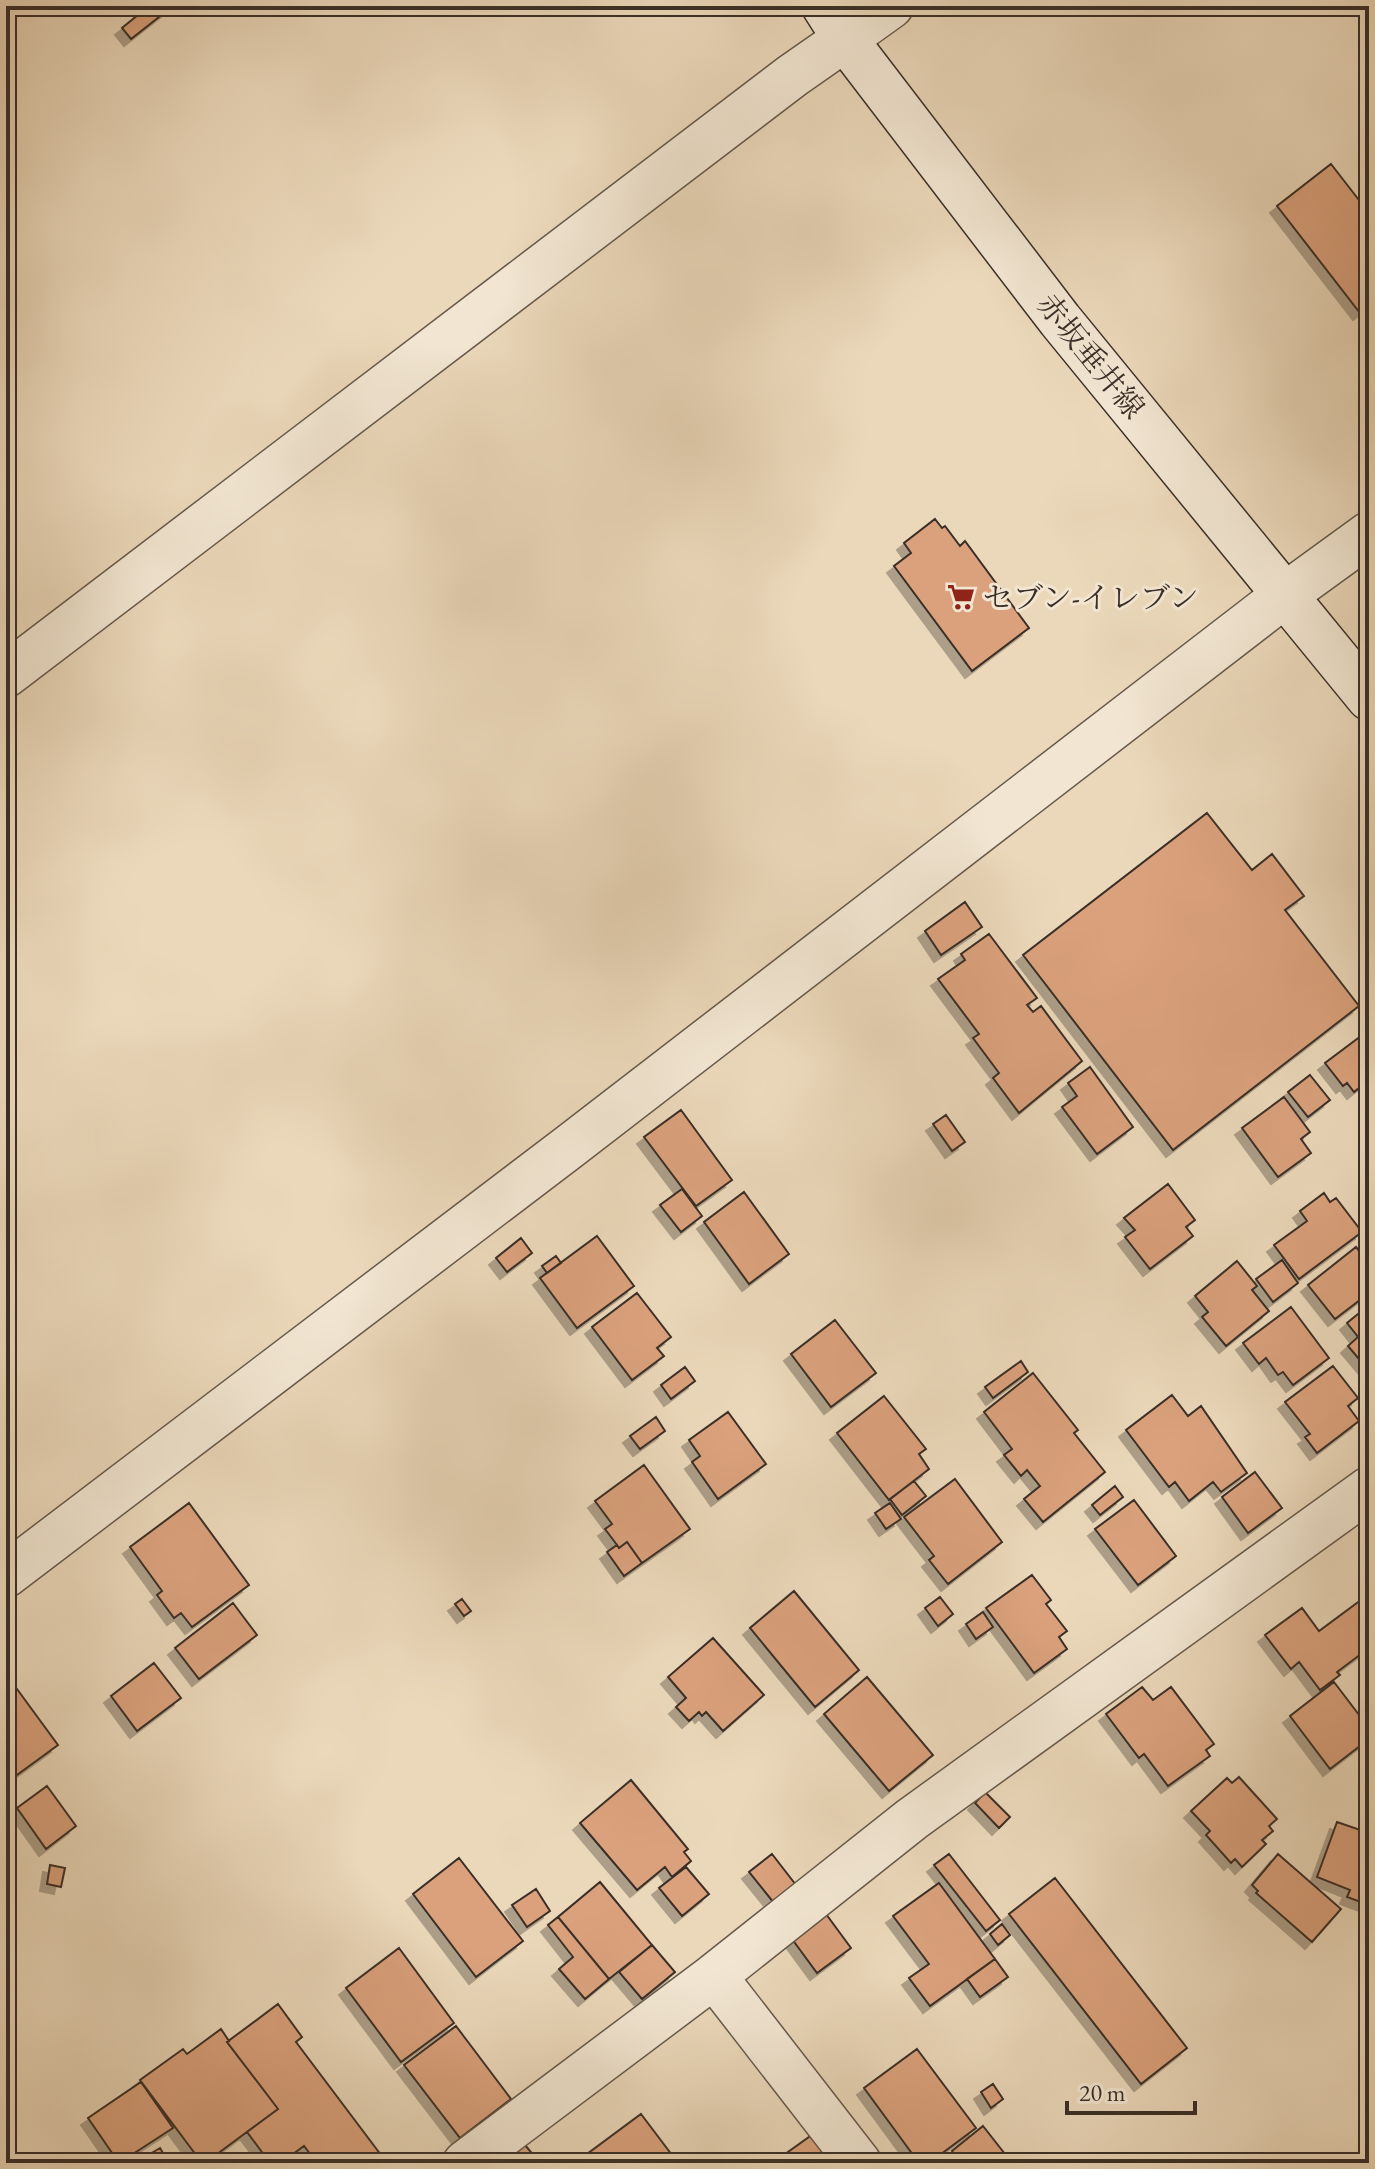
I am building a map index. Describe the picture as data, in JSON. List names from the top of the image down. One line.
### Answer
{"streets":{"street":["赤坂垂井線"]},"places":{"supermarket":["セブン-イレブン"]},"scale_bar":"20 m"}
